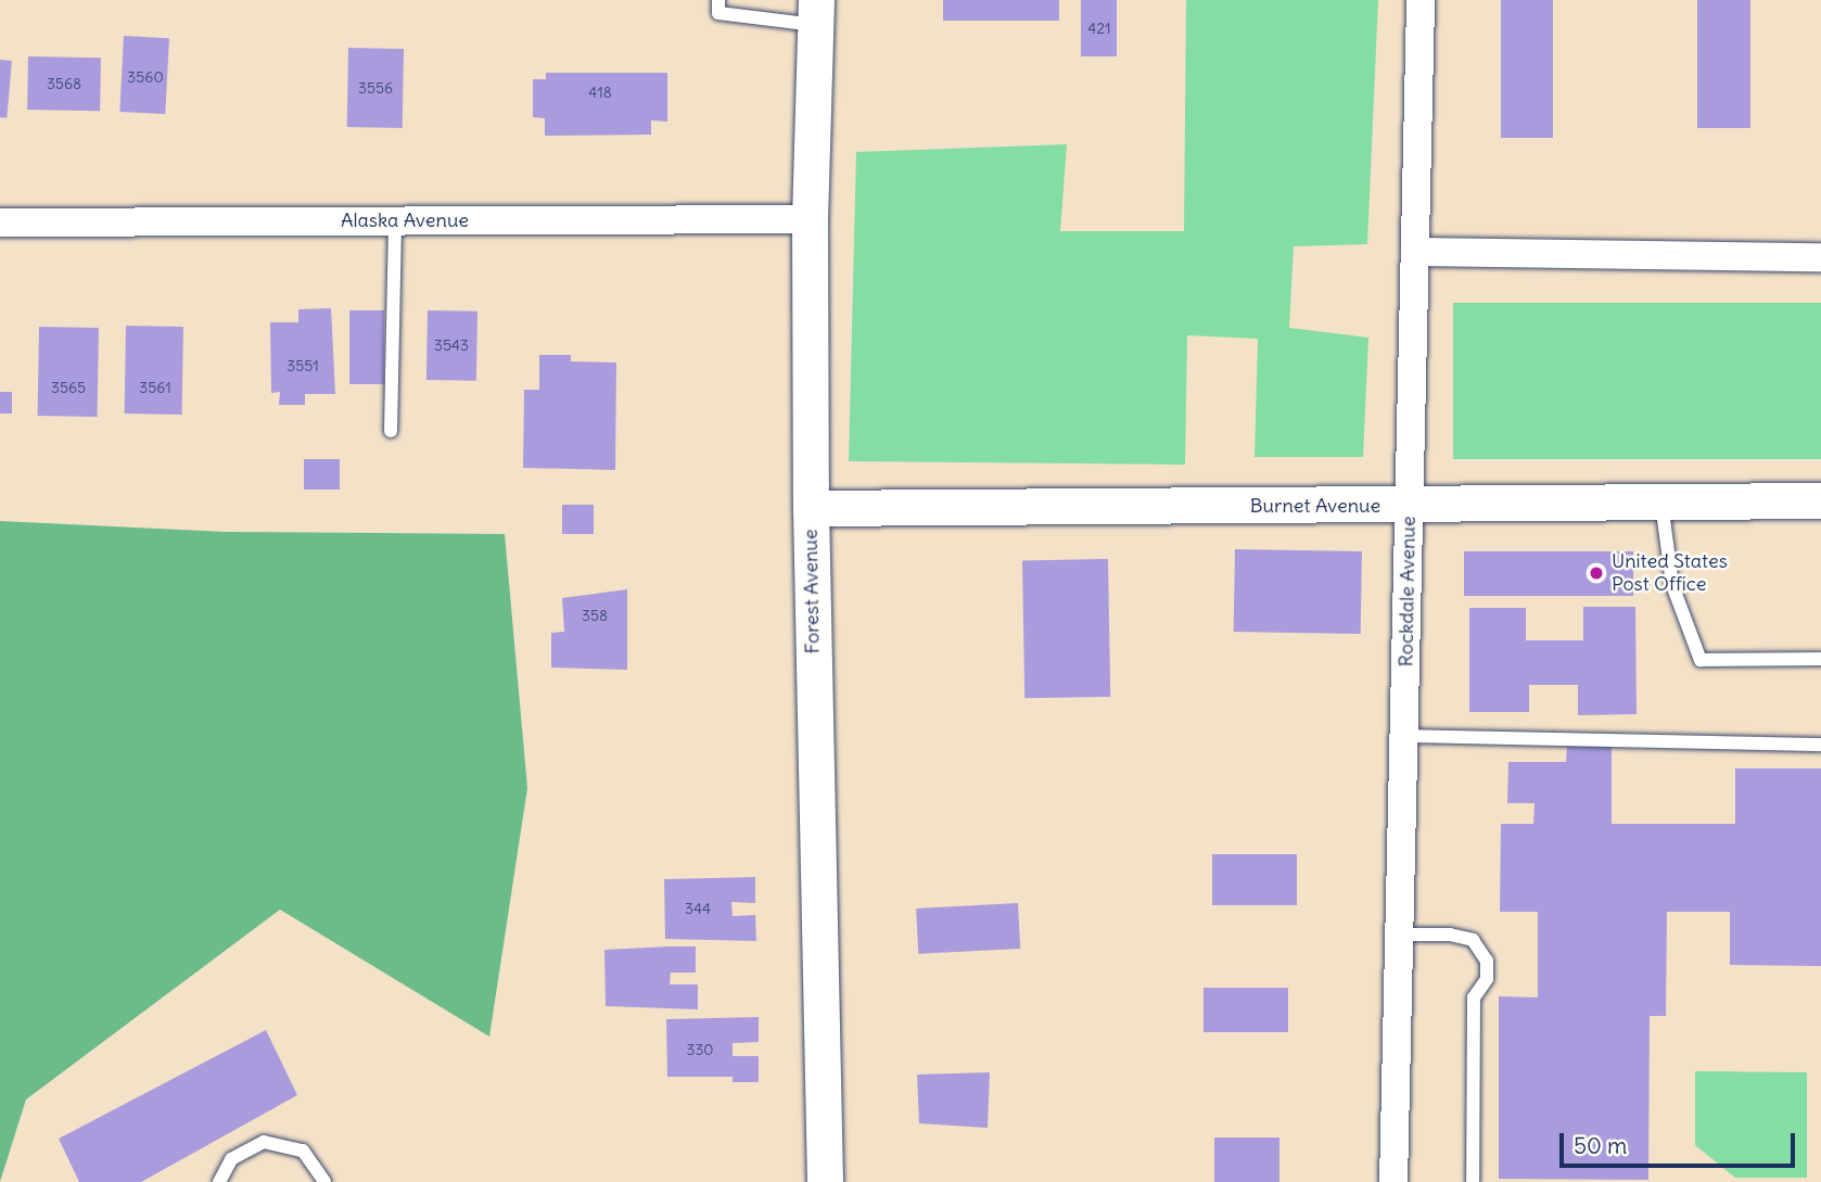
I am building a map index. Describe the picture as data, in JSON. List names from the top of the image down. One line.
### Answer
{"streets":{"street":["Alaska Avenue","Burnet Avenue","Forest Avenue","Rockdale Avenue"]},"crossings":[["Alaska Avenue","Forest Avenue"],["Burnet Avenue","Forest Avenue"],["Burnet Avenue","Rockdale Avenue"]],"places":["United States Post Office"],"house_numbers":["421","3560","3568","3556","418","3543","3551","3565","3561","358","344","330"],"scale_bar":"50 m"}
